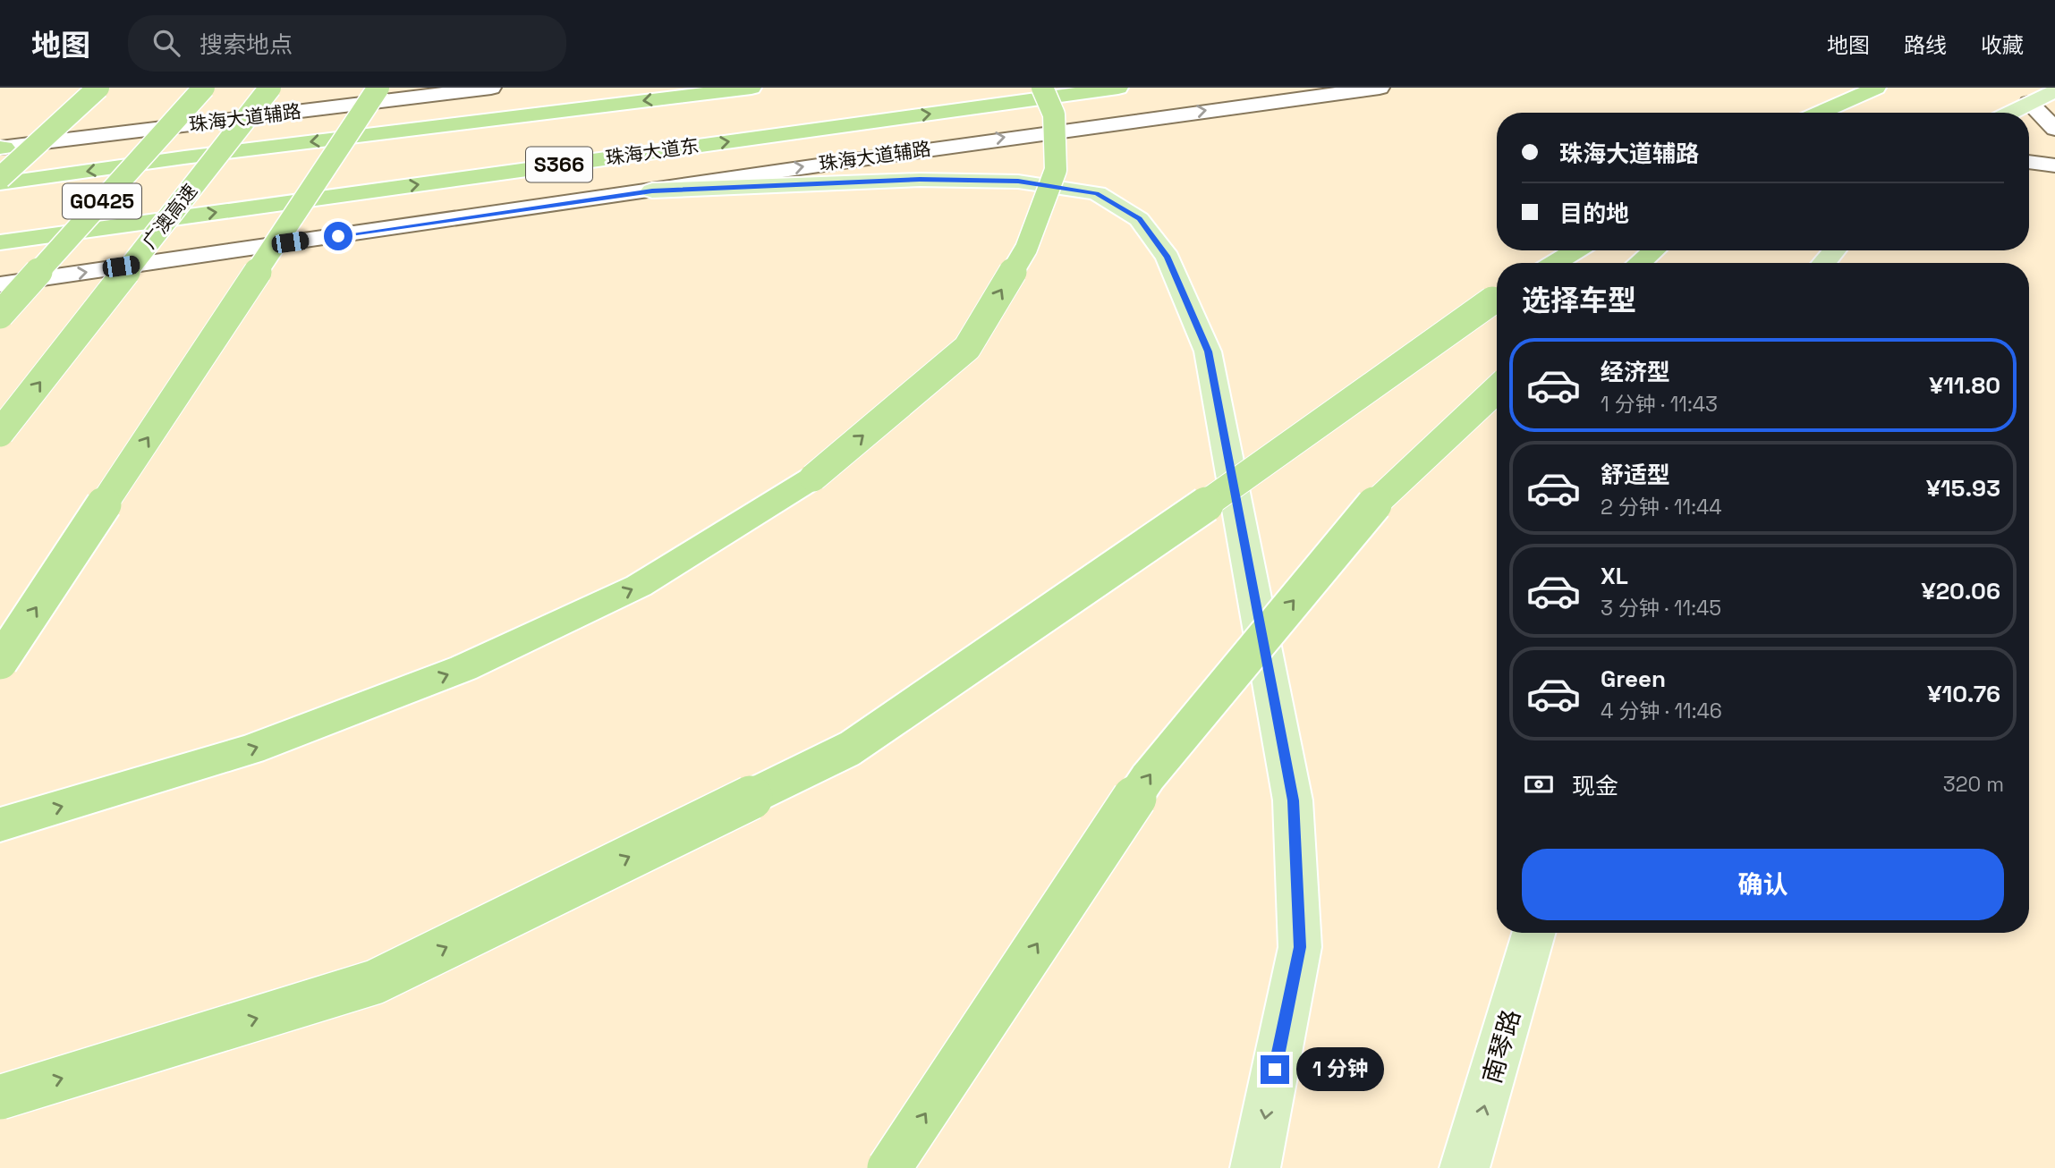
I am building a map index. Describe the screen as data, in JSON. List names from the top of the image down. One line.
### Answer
{"streets":{"highway":["珠海大道东","S366","G0425","广澳高速"],"main road":["珠海大道辅路","南琴路"]},"one_way":["南琴路"],"page":{"header":"地图","search":"搜索地点","nav":["地图","路线","收藏"],"banner":["珠海大道辅路","目的地"],"heading":"选择车型","list":[{"name":"经济型","note":"1 分钟 · 11:43","value":"¥11.80"},{"name":"舒适型","note":"2 分钟 · 11:44","value":"¥15.93"},{"name":"XL","note":"3 分钟 · 11:45","value":"¥20.06"},{"name":"Green","note":"4 分钟 · 11:46","value":"¥10.76"}],"pay":["现金","320 m"],"buttons":"确认","bubble":"1 分钟"}}
